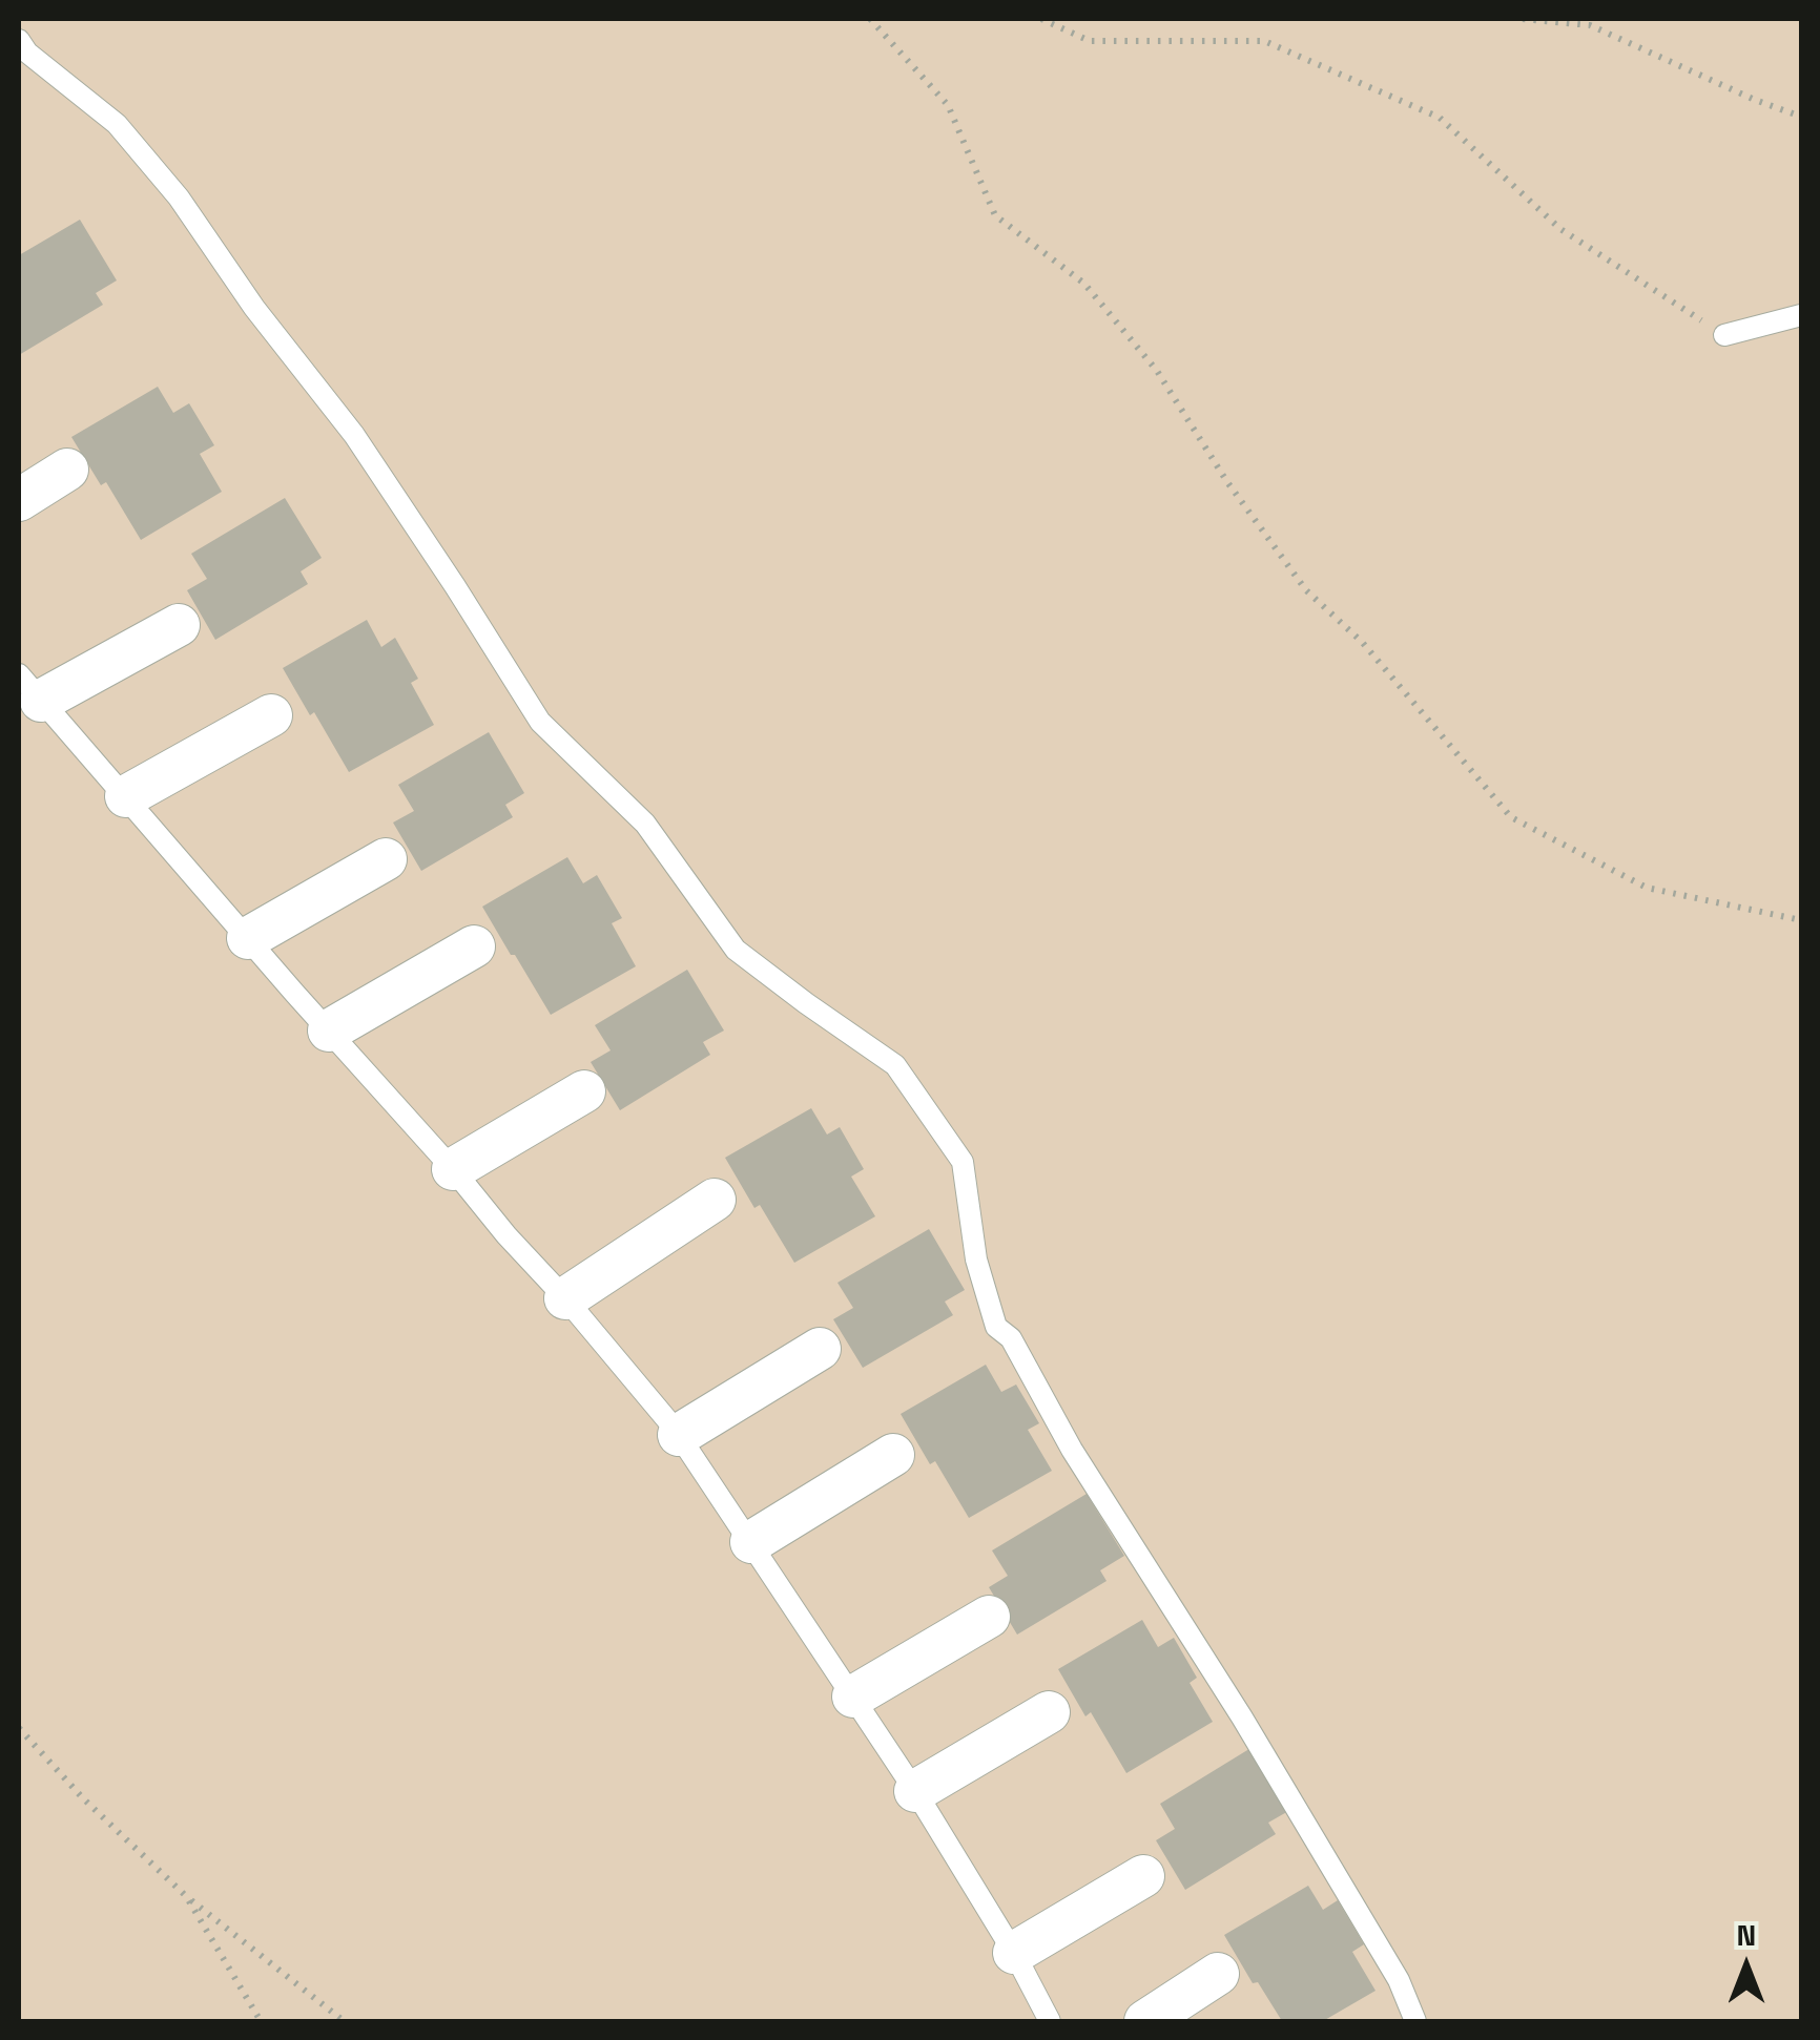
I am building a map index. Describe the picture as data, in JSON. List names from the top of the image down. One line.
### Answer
{"north":"top"}
